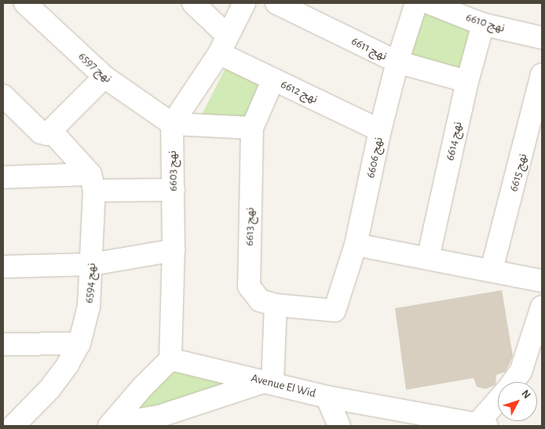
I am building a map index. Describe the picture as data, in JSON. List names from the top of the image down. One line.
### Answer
{"streets":{"street":["نهج 6610","نهج 6611","نهج 6597","نهج 6612","نهج 6614","نهج 6606","نهج 6603","نهج 6615","نهج 6613","نهج 6594","Avenue El Wid"]},"crossings":[["نهج 6610","نهج 6614"],["نهج 6611","نهج 6614"],["نهج 6611","نهج 6606"],["نهج 6597","نهج 6603"],["نهج 6612","نهج 6606"],["نهج 6612","نهج 6613"],["نهج 6606","نهج 6613"],["نهج 6603","Avenue El Wid"]],"north":"top right"}
